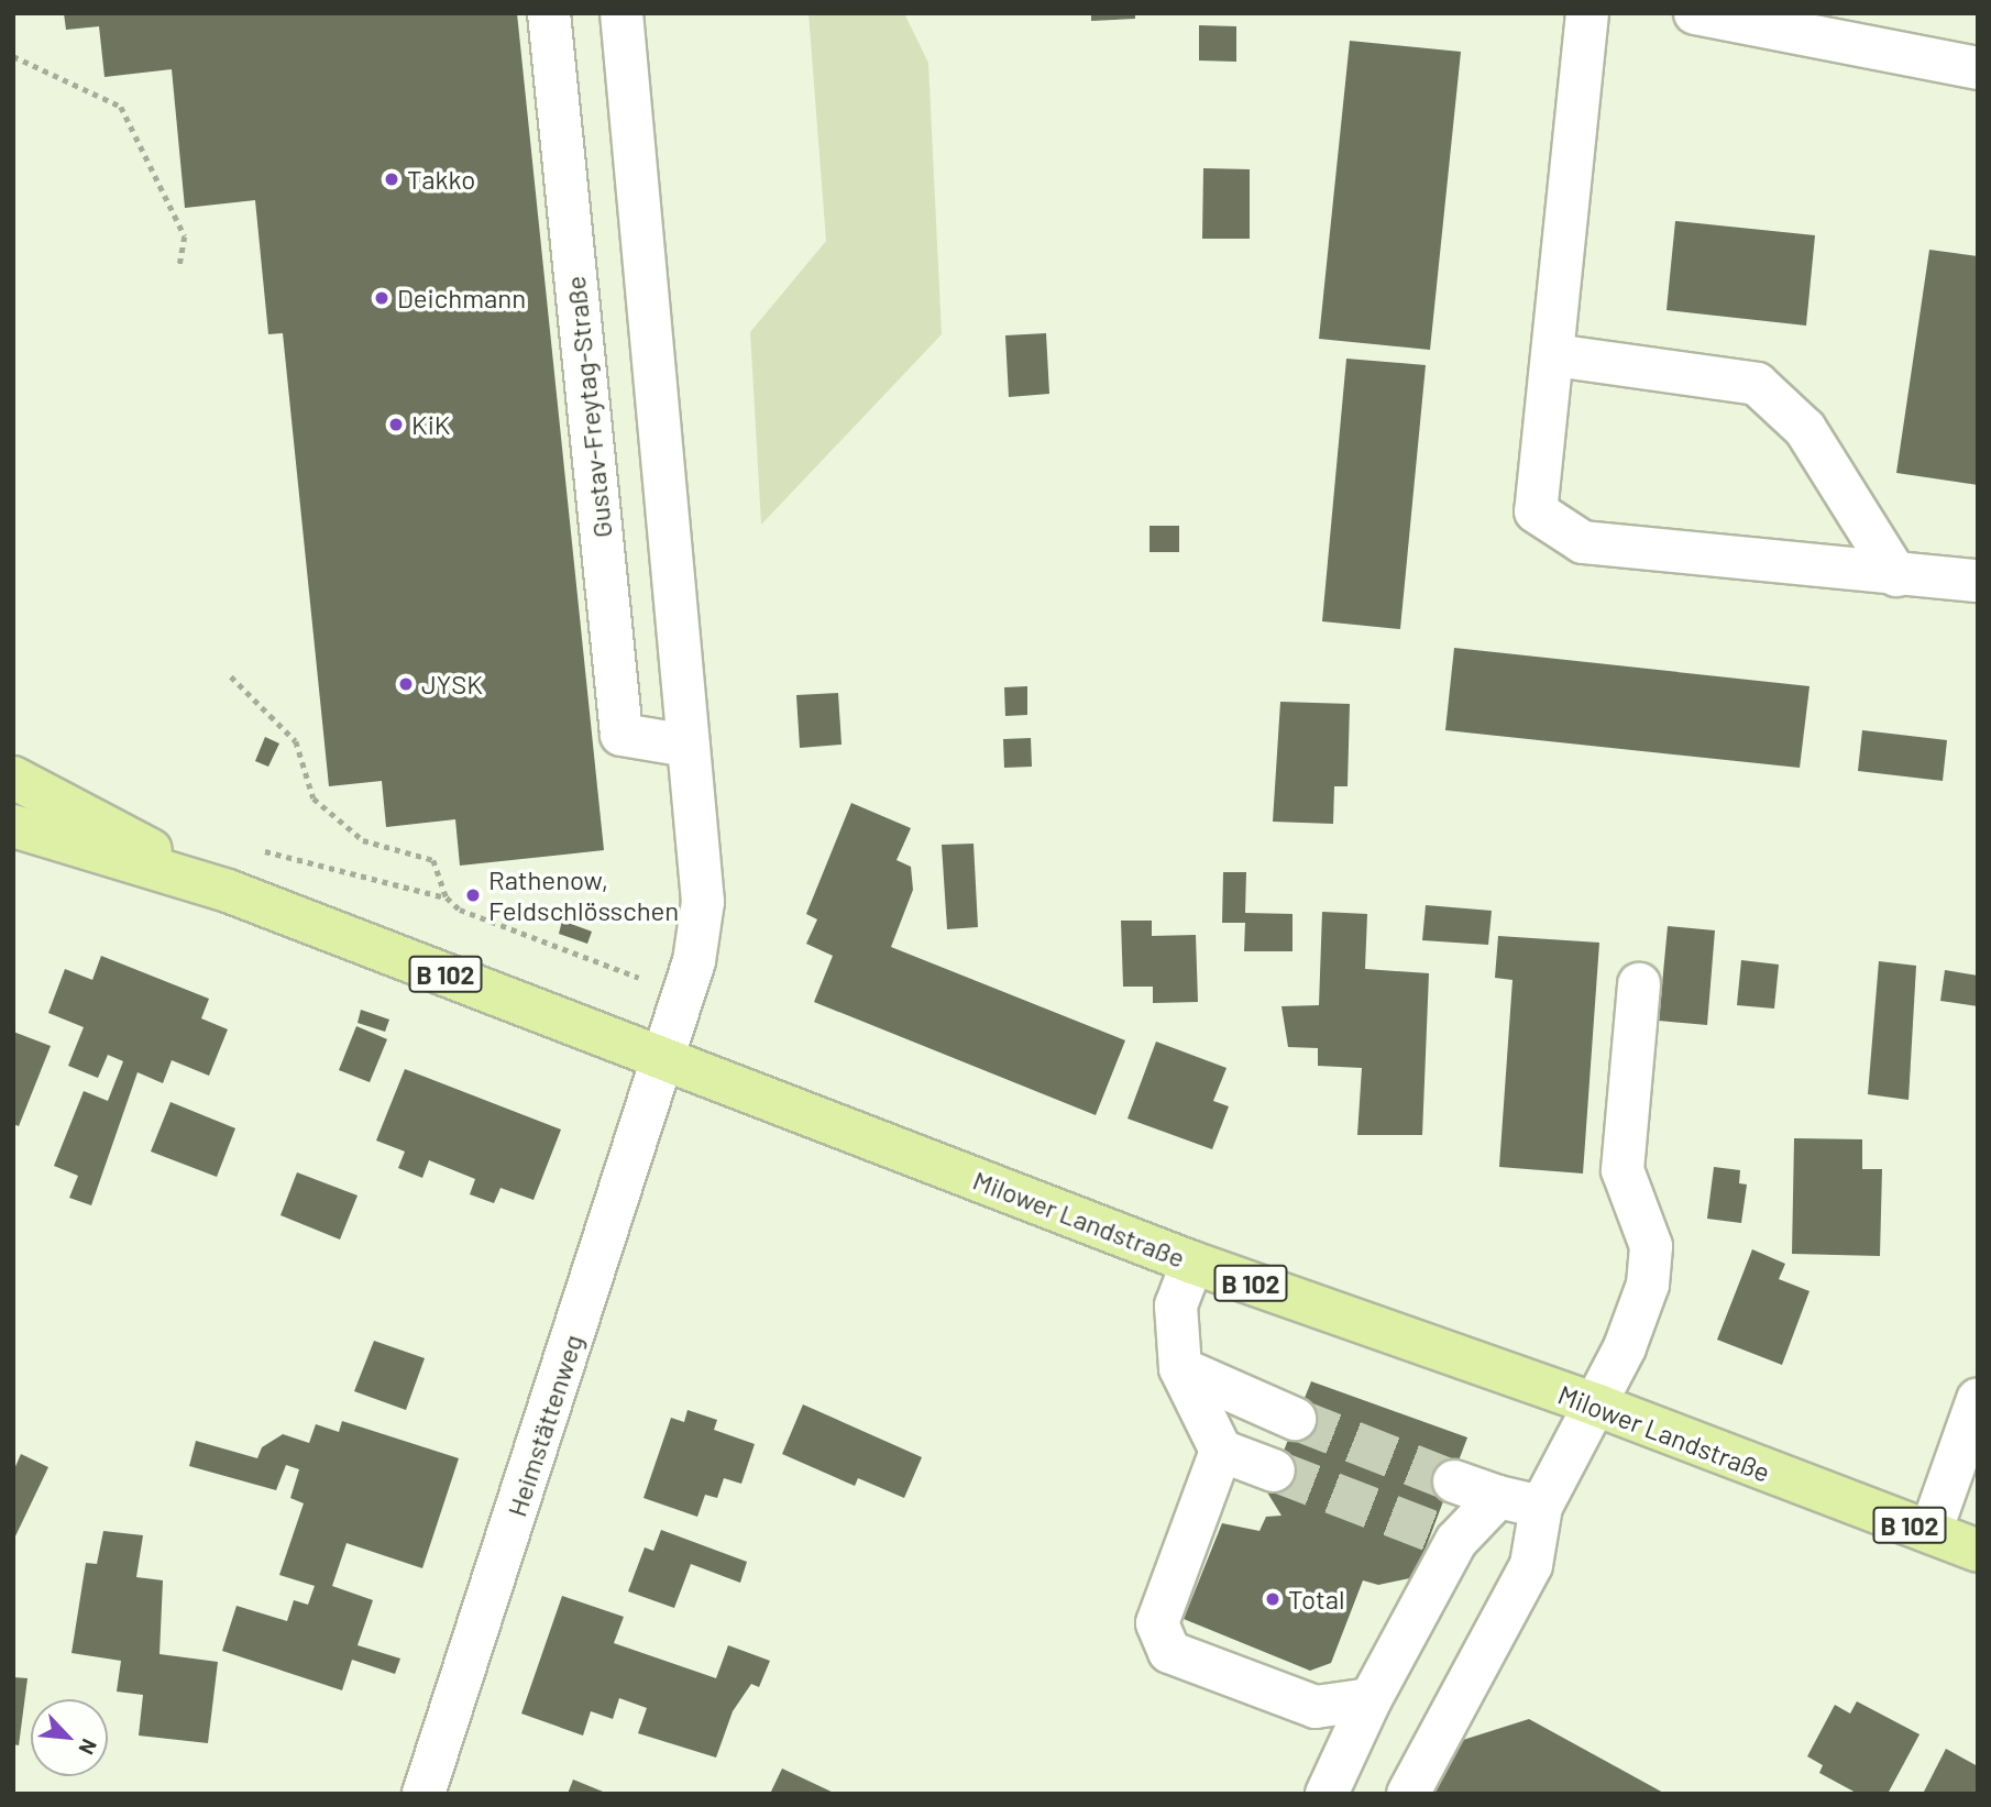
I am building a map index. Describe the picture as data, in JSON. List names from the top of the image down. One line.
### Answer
{"streets":{"main road":["B 102","Milower Landstraße"],"street":["Gustav-Freytag-Straße","Heimstättenweg"]},"crossings":[["Milower Landstraße","Heimstättenweg"]],"places":["Takko","Deichmann","KiK","JYSK","Rathenow, Feldschlösschen","Total"],"north":"bottom right"}
